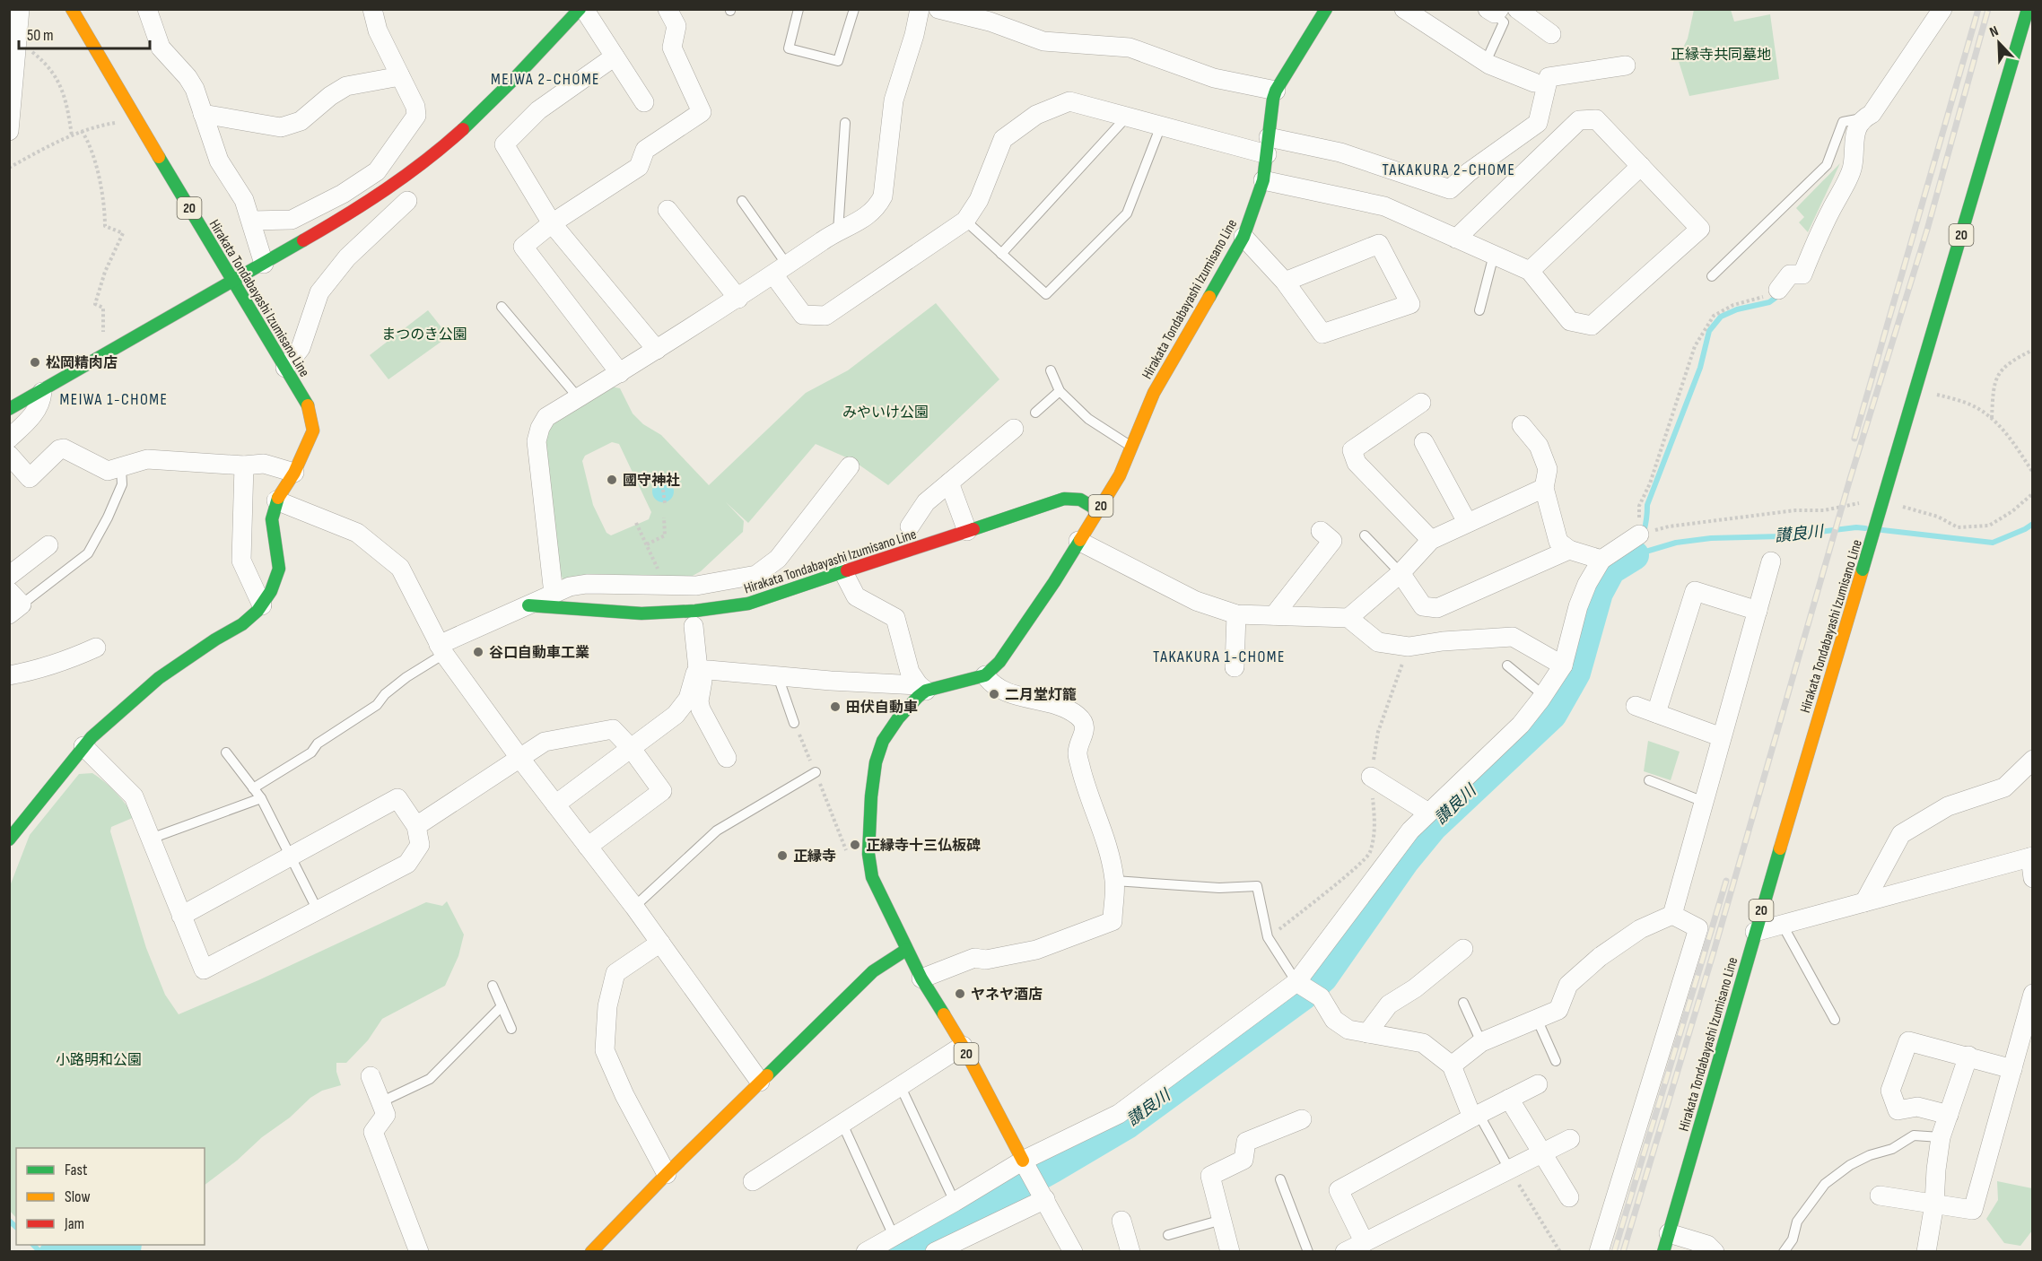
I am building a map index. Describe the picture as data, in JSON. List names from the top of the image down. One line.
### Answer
{"streets":{"main road":["20","Hirakata Tondabayashi Izumisano Line"]},"districts":["MEIWA 2-CHOME","TAKAKURA 2-CHOME","MEIWA 1-CHOME","TAKAKURA 1-CHOME"],"water":["讃良川"],"parks":["正縁寺共同墓地","まつのき公園","みやいけ公園","小路明和公園"],"places":["松岡精肉店","國守神社","谷口自動車工業","二月堂灯籠","田伏自動車","正縁寺十三仏板碑","正縁寺","ヤネヤ酒店"],"legend":["Fast","Slow","Jam"],"scale_bar":"50 m","north":"top left"}
